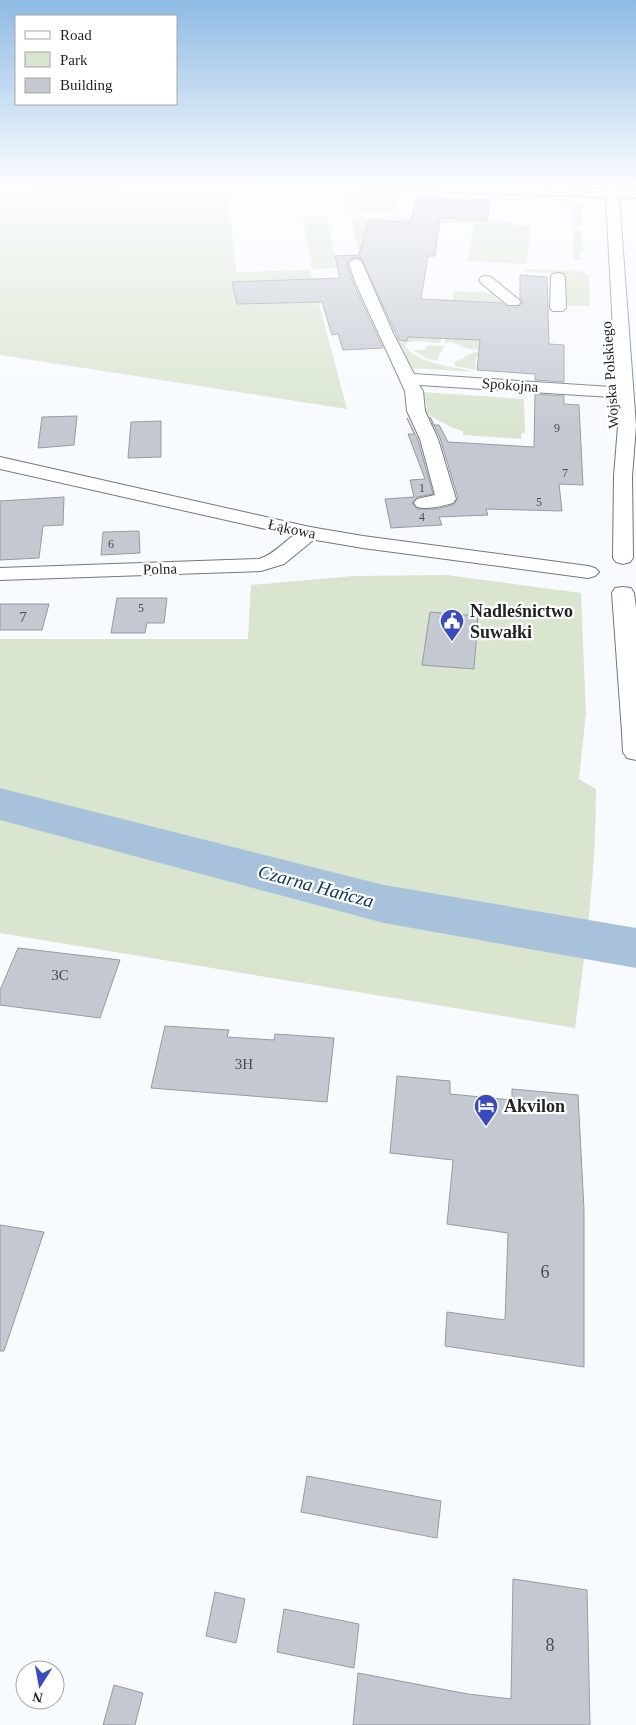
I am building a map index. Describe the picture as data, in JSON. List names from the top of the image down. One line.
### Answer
{"streets":{"street":["Wojska Polskiego","Spokojna","Łąkowa","Polna"]},"crossings":[["Wojska Polskiego","Spokojna"],["Łąkowa","Polna"]],"water":["Czarna Hańcza"],"places":{"public building":["Nadleśnictwo Suwałki"],"hotel":["Akvilon"]},"house_numbers":["9","7","1","5","4","6","5","7","3C","3H","6","8"],"legend":["Road","Park","Building"],"north":"bottom"}
